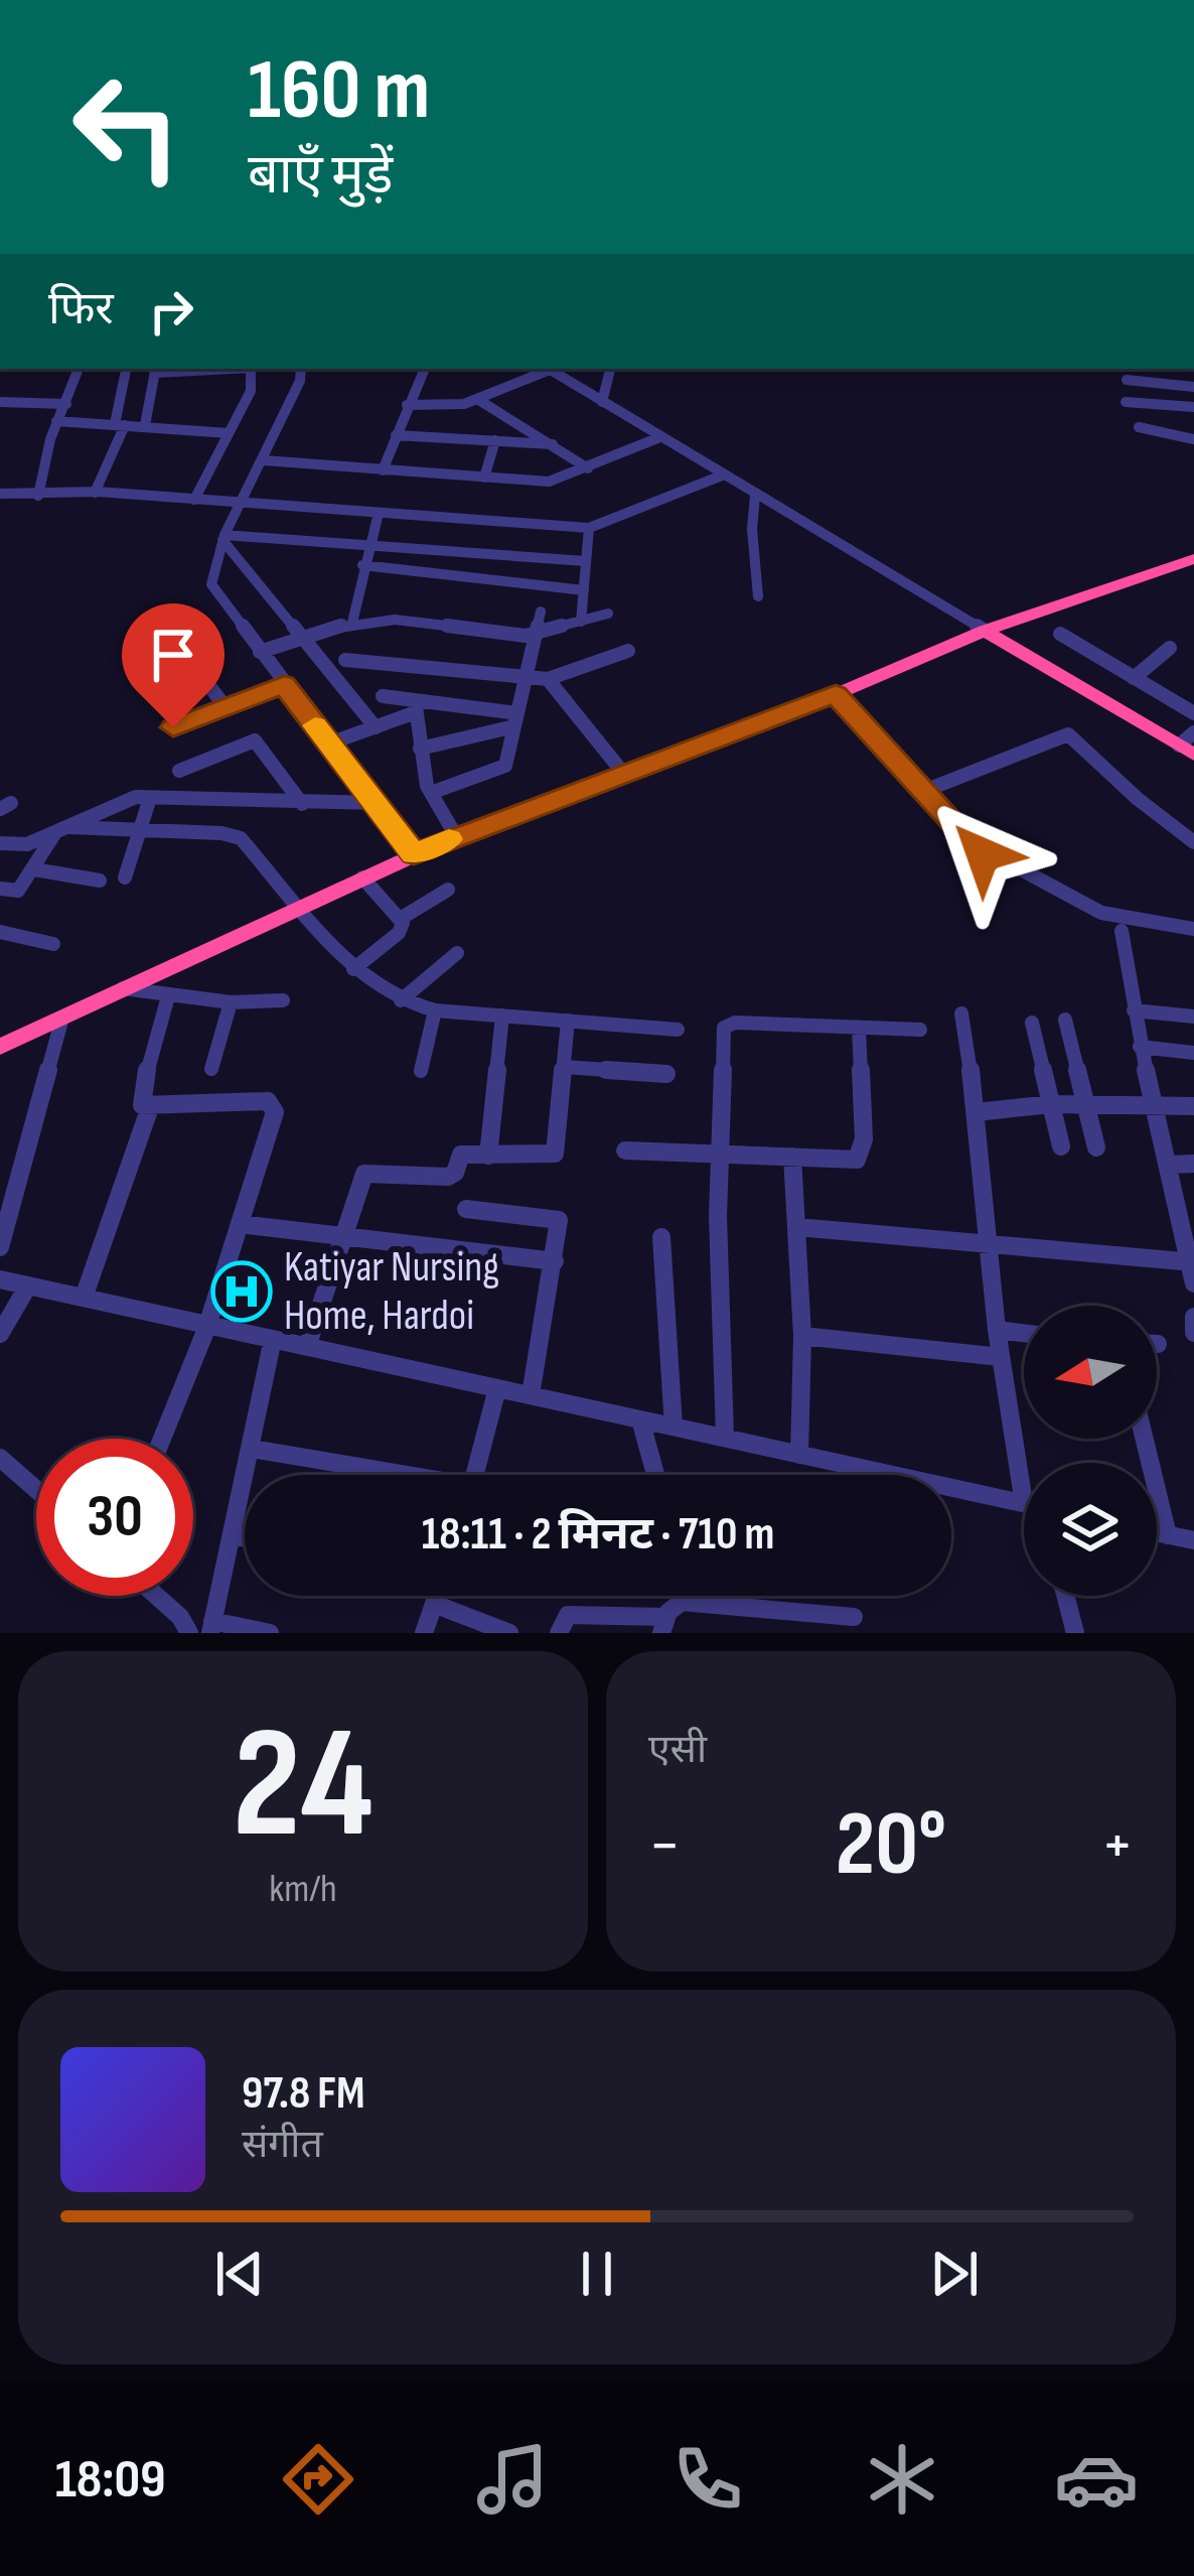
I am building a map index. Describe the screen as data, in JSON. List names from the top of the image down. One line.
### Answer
{"places":{"hospital":["Katiyar Nursing Home, Hardoi"]},"north":"left","page":{"turn":["160 m","बाएँ मुड़ें"],"then":"फिर","limit":"30","trip":"18:11 · 2 मिनट · 710 m","tile":[["24","km/h"],"एसी"],"heat":["−","20°","+"],"song":["97.8 FM","संगीत"],"tabs":"18:09"}}
